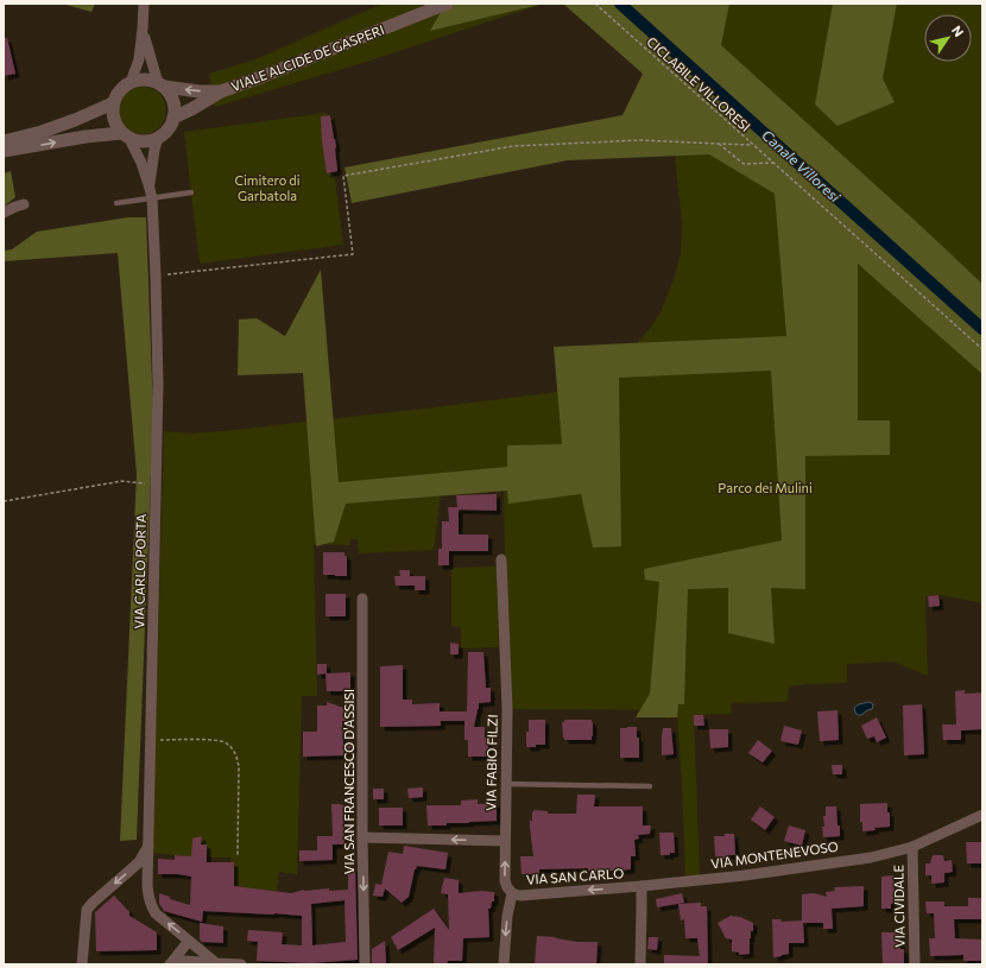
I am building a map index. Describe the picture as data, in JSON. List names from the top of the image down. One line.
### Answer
{"streets":{"street":["VIALE ALCIDE DE GASPERI","VIA CARLO PORTA","VIA FABIO FILZI","VIA SAN FRANCESCO D'ASSISI","VIA MONTENEVOSO","VIA SAN CARLO","VIA CIVIDALE"],"path":["CICLABILE VILLORESI"]},"crossings":[["VIALE ALCIDE DE GASPERI","VIA CARLO PORTA"],["VIA FABIO FILZI","VIA SAN CARLO"],["VIA MONTENEVOSO","VIA SAN CARLO"],["VIA MONTENEVOSO","VIA CIVIDALE"]],"one_way":["VIA SAN CARLO"],"water":["Canale Villoresi"],"parks":["Cimitero di Garbatola","Parco dei Mulini"],"north":"top right"}
